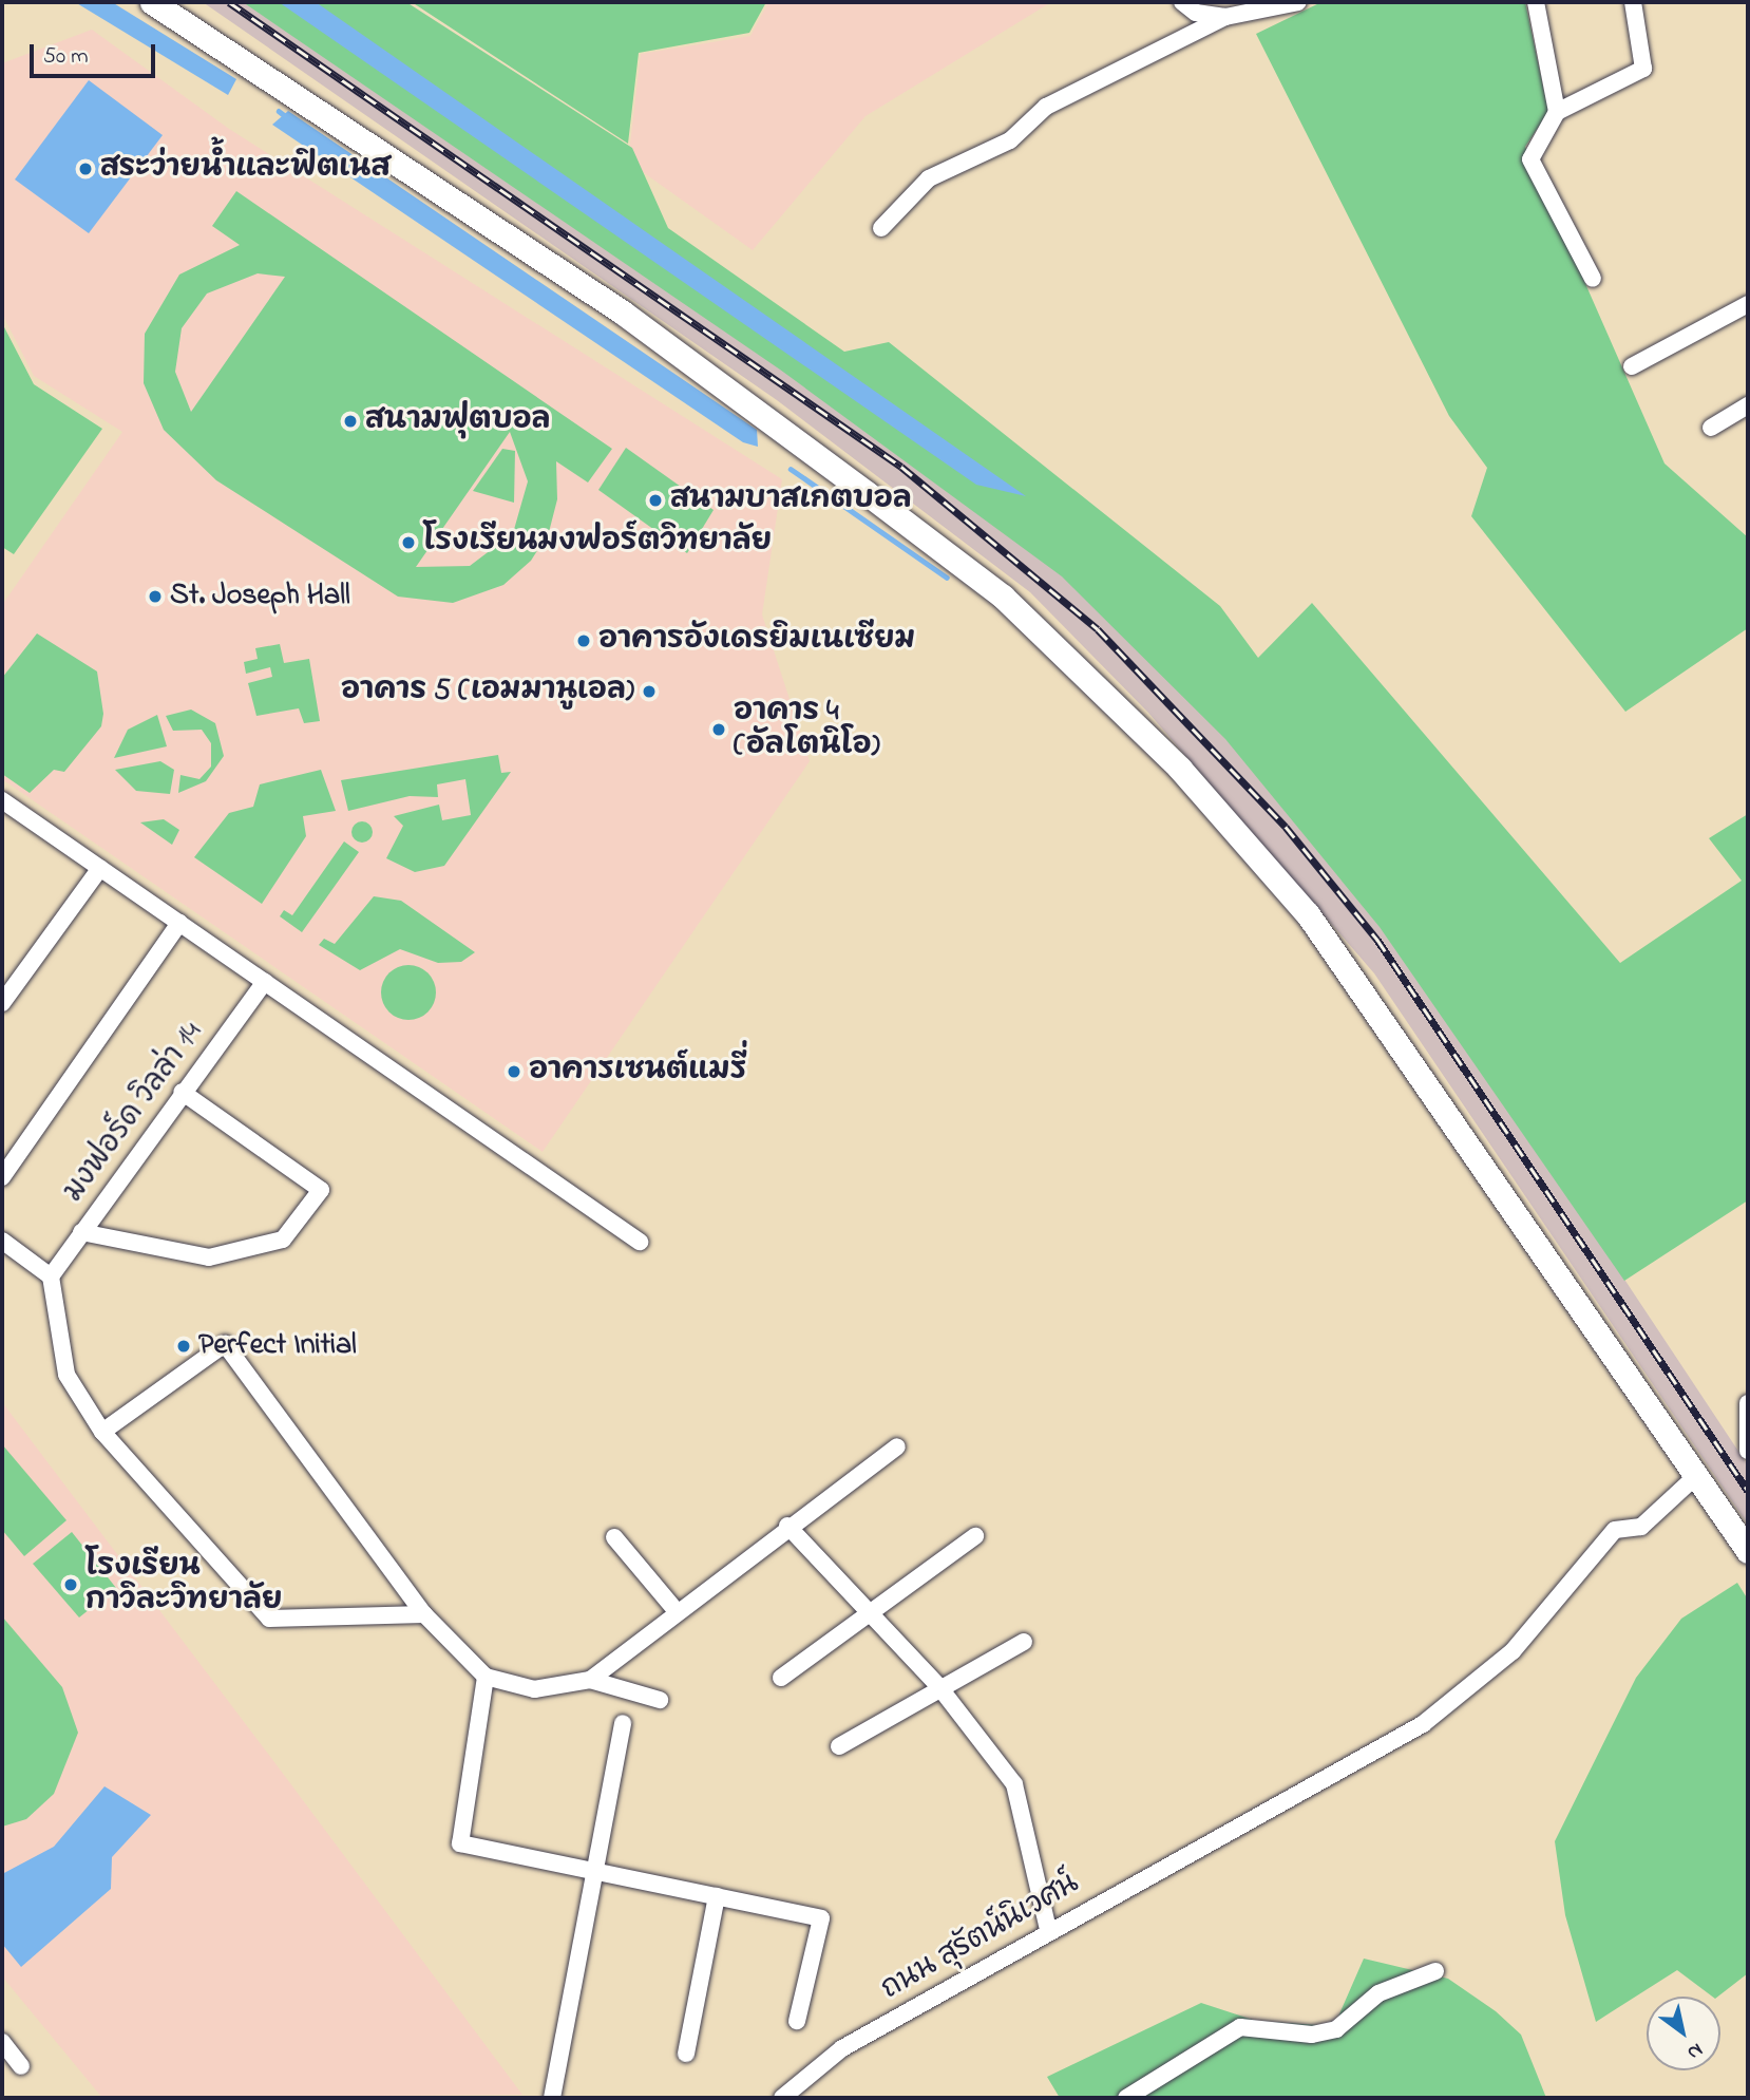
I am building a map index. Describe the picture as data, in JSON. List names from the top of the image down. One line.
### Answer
{"streets":{"street":["มงฟอร์ด วิลล่า 14","ถนน สุรัตน์นิเวศน์"]},"places":["สระว่ายน้ำและฟิตเนส","สนามฟุตบอล","สนามบาสเกตบอล","โรงเรียนมงฟอร์ตวิทยาลัย","St. Joseph Hall","อาคารอังเดรยิมเนเซียม","อาคาร 5 (เอมมานูเอล)","อาคาร 4 (อัลโตนิโอ)","อาคารเซนต์แมรี่","Perfect Initial","โรงเรียน กาวิละวิทยาลัย"],"scale_bar":"50 m","north":"bottom right"}
